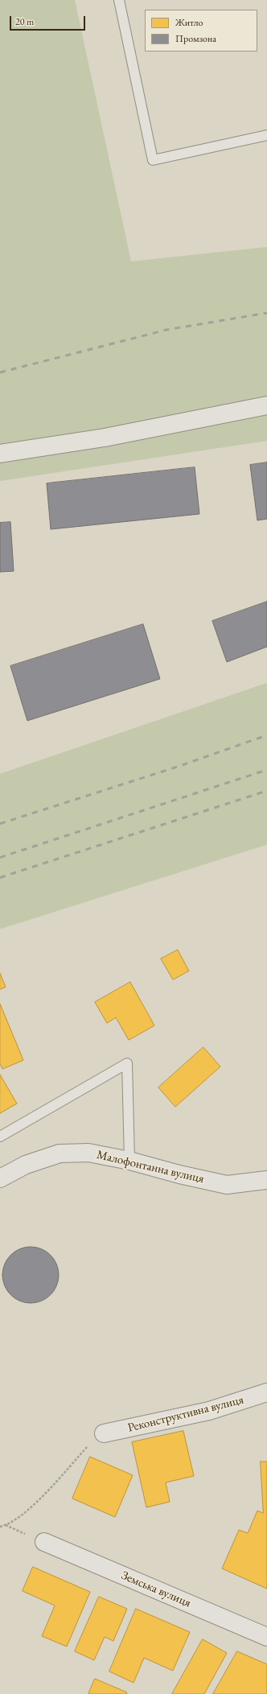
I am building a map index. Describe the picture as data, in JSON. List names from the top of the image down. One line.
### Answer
{"streets":{"street":["Малофонтанна вулиця","Реконструктивна вулиця","Земська вулиця"]},"legend":["Житло","Промзона"],"scale_bar":"20 m"}
